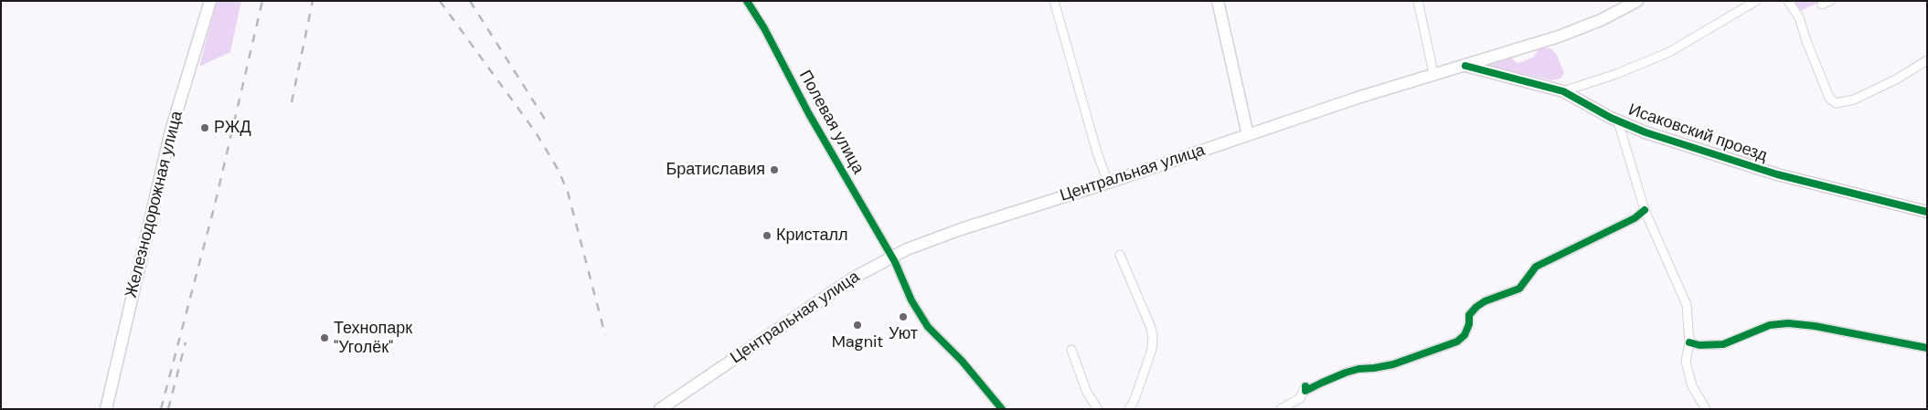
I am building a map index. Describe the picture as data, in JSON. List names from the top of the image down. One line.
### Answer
{"streets":{"main road":["Исаковский проезд","Центральная улица","Железнодорожная улица"],"street":["Полевая улица"]},"crossings":[["Полевая улица","Центральная улица"],["Исаковский проезд","Центральная улица"]],"places":["РЖД","Братиславия","Кристалл","Уют","Magnit","Технопарк \"Уголёк\""]}
